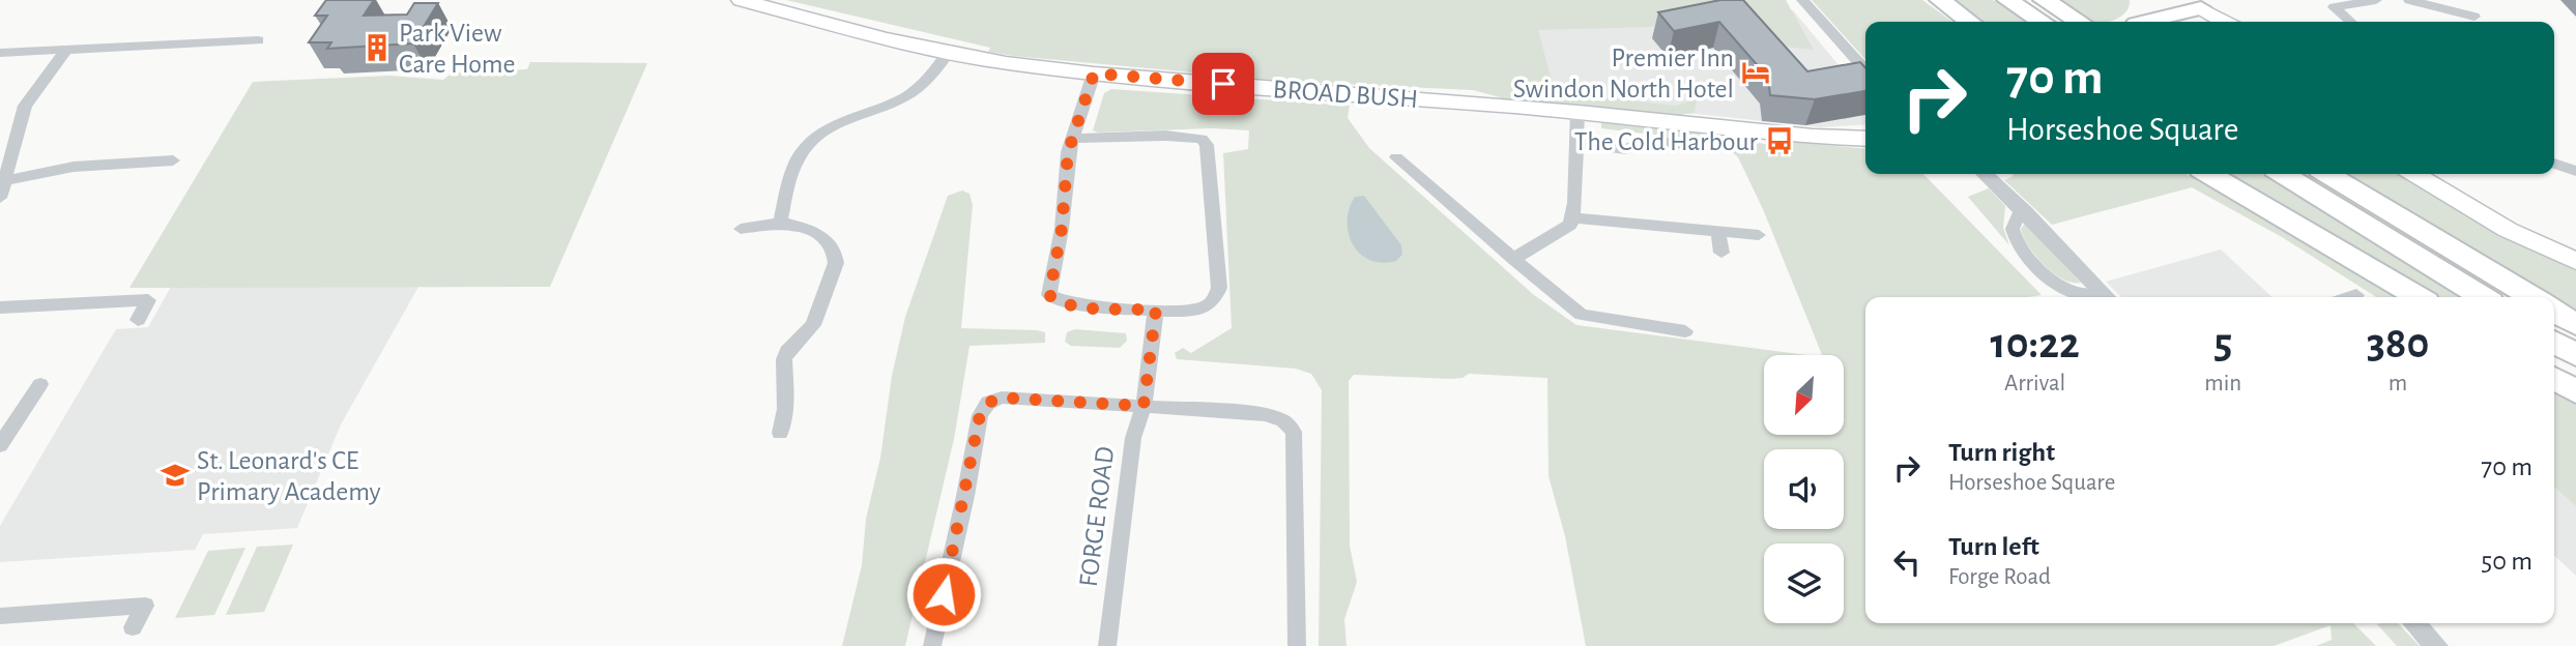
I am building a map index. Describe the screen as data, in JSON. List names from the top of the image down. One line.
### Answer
{"streets":{"main road":["BROAD BUSH"],"street":["FORGE ROAD"]},"places":{"building":["Park View Care Home"],"hotel":["Premier Inn Swindon North Hotel"],"bus stop":["The Cold Harbour"],"school or university":["St. Leonard's CE Primary Academy"]},"north":"bottom left","page":{"turn":["70 m","Horseshoe Square"],"eta":["10:22","Arrival","5","min","380","m"],"list":[{"name":"Turn right","note":"Horseshoe Square","value":"70 m"},{"name":"Turn left","note":"Forge Road","value":"50 m"}]}}
